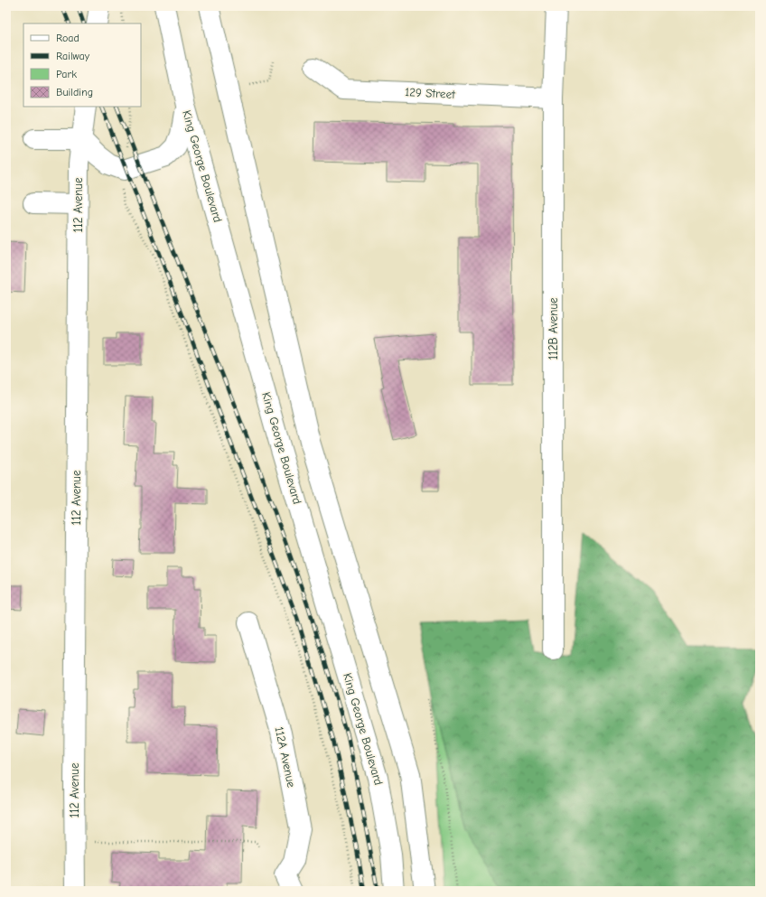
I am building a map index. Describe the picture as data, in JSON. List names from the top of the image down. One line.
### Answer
{"streets":{"main road":["129 Street","King George Boulevard","112 Avenue","112B Avenue","112A Avenue"]},"crossings":[["129 Street","112B Avenue"]],"legend":["Road","Railway","Park","Building"]}
